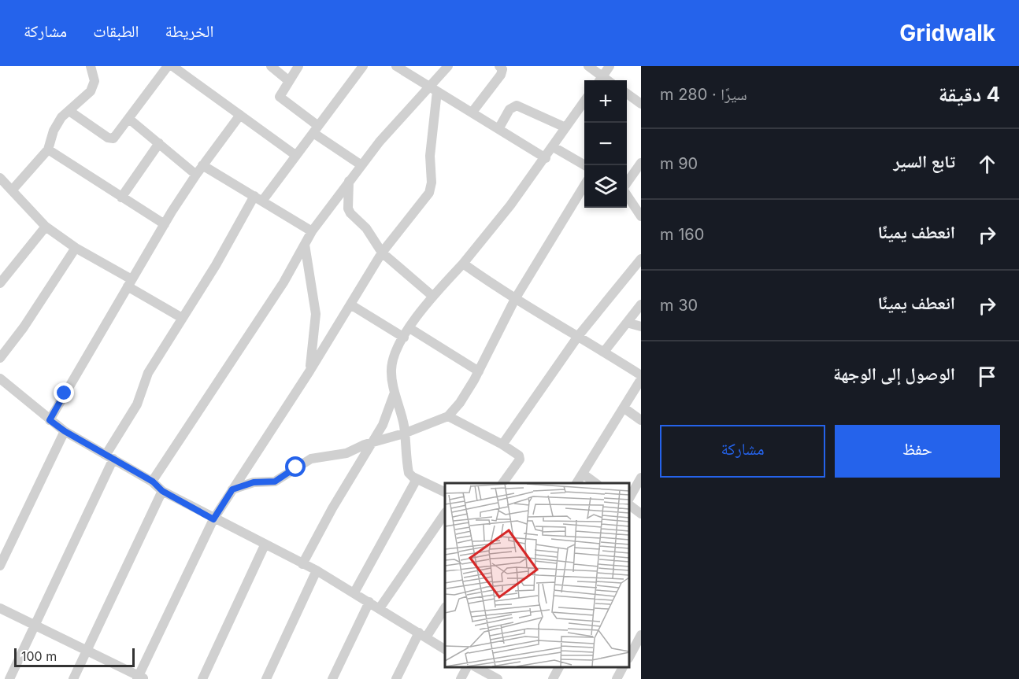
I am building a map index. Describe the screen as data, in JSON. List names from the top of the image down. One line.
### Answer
{"scale_bar":"100 m","page":{"header":"Gridwalk","nav":["الخريطة","الطبقات","مشاركة"],"heading":["4 دقيقة","سيرًا · 280 m"],"map_buttons":["+","−"],"list":[["تابع السير","90 m"],["انعطف يمينًا","160 m"],["انعطف يمينًا","30 m"],"الوصول إلى الوجهة"],"buttons":["حفظ","مشاركة"],"scale":"100 m"}}
